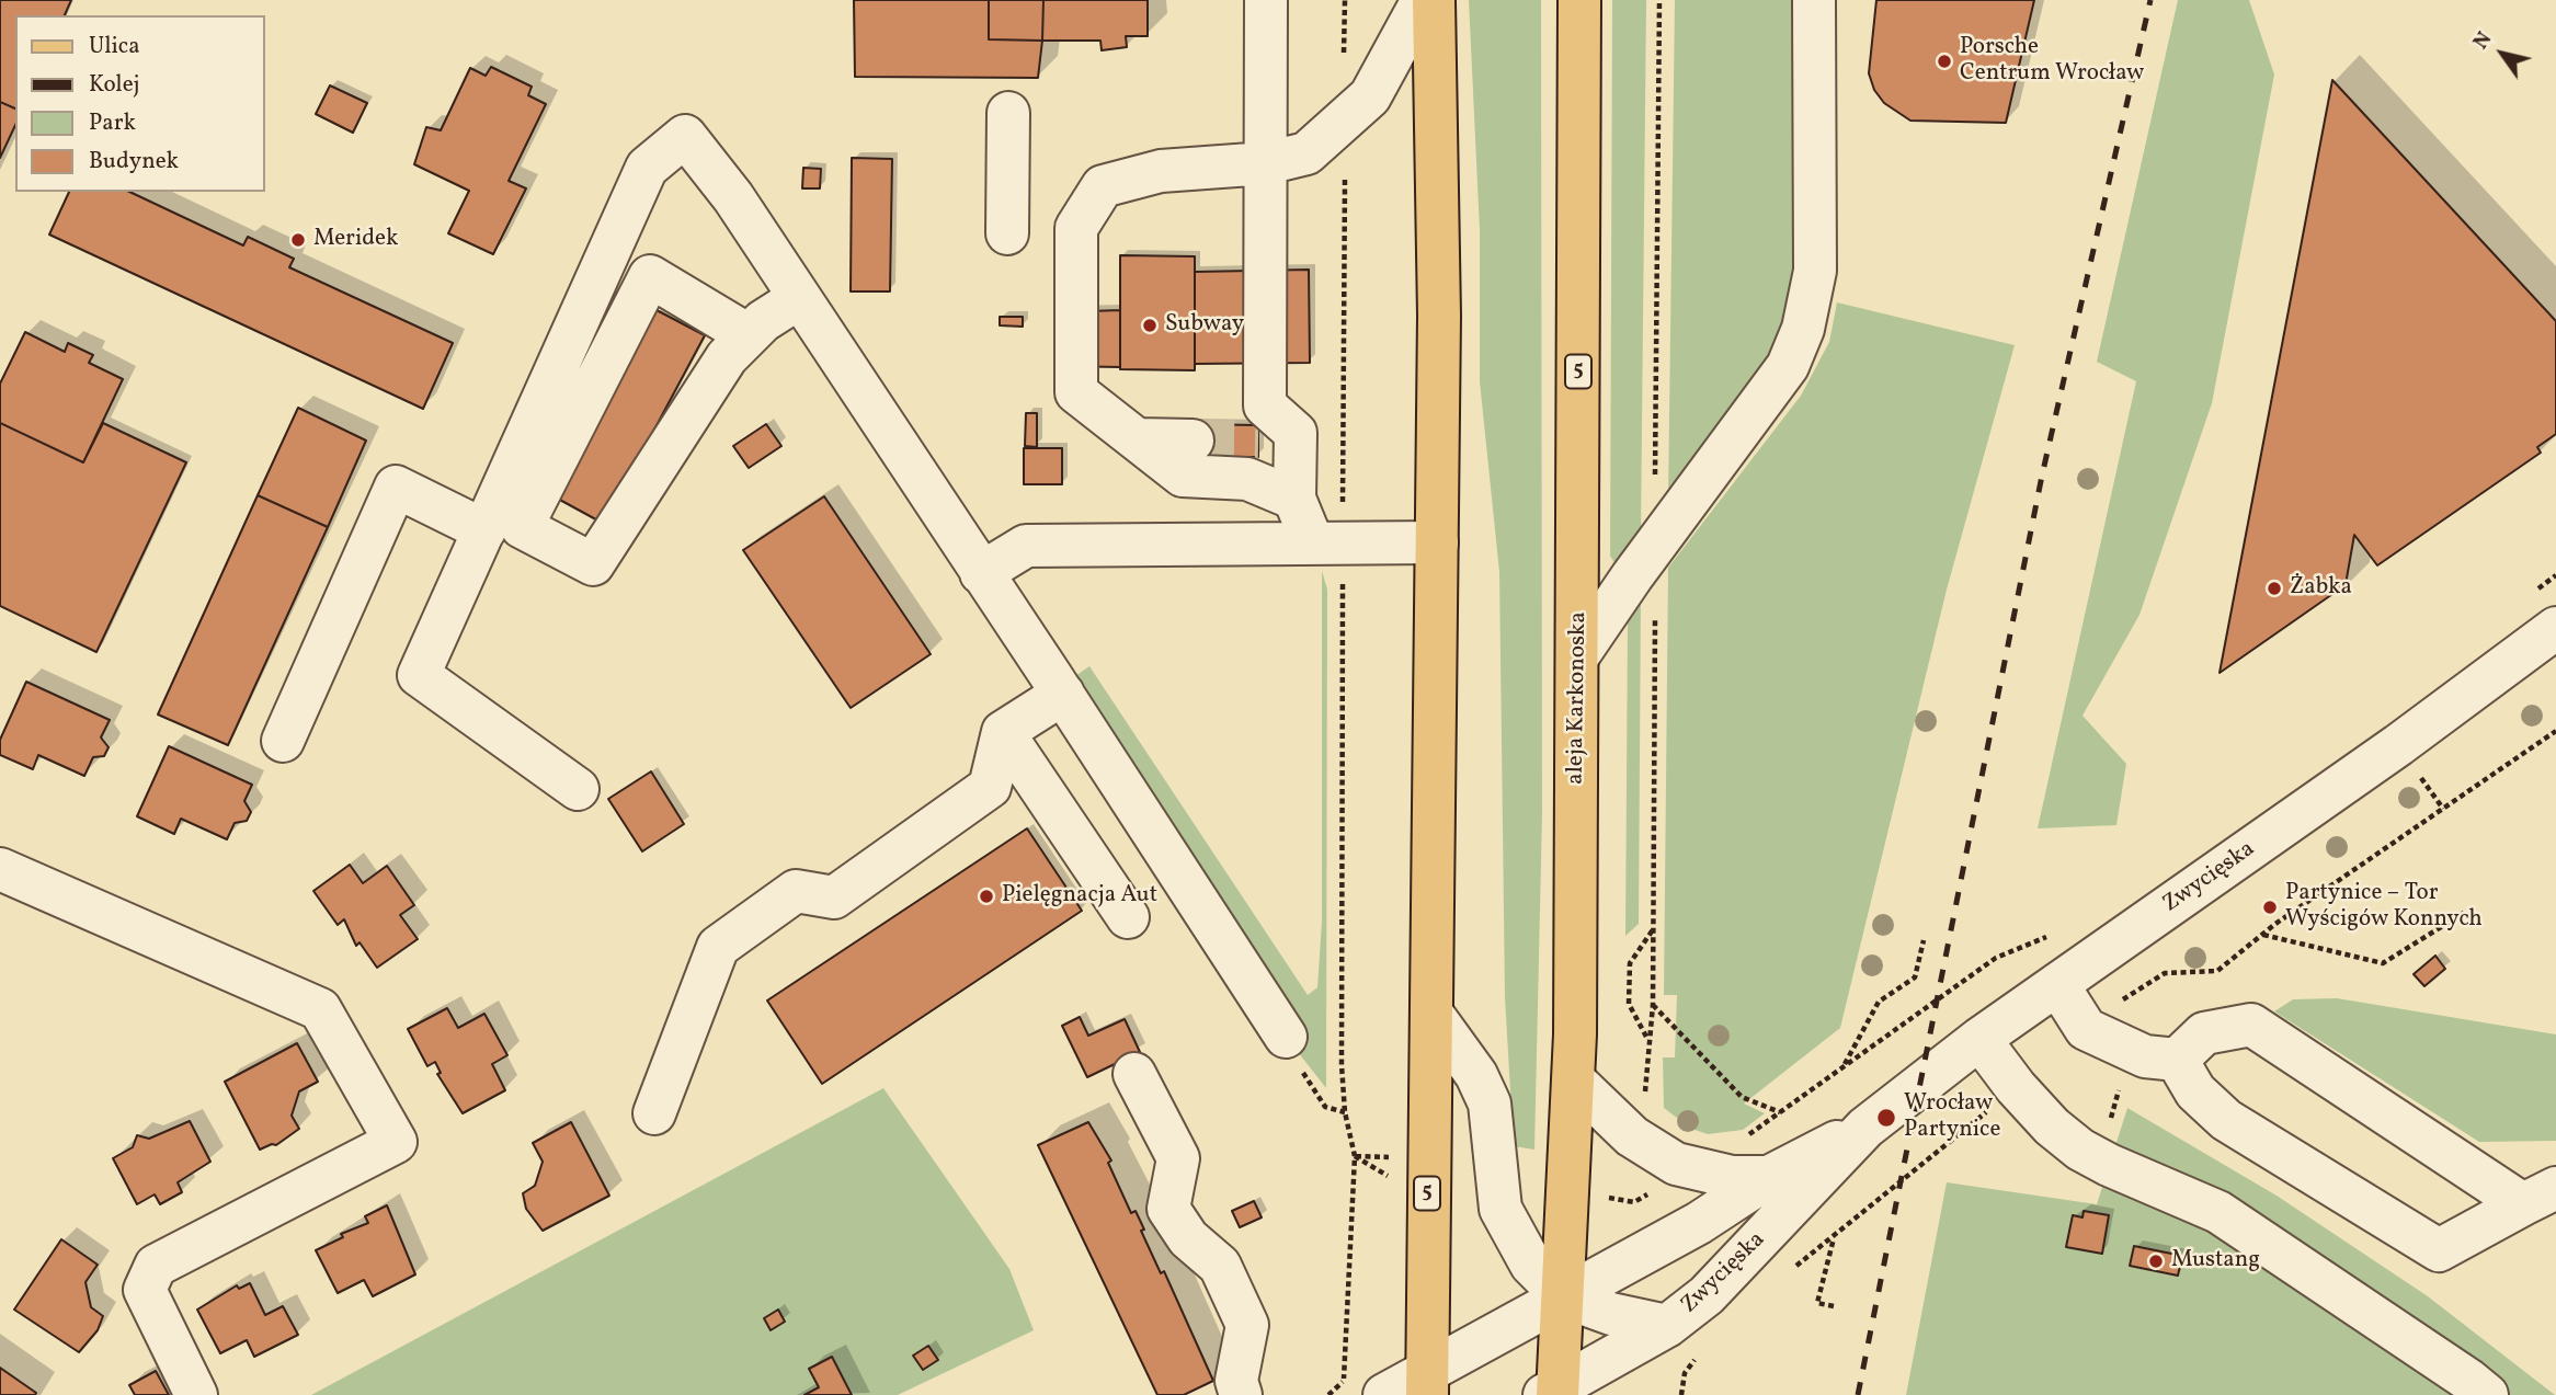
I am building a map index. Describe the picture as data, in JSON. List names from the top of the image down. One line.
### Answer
{"streets":{"main road":["5","aleja Karkonoska"],"street":["Zwycięska"]},"crossings":[["5","Zwycięska"],["aleja Karkonoska","Zwycięska"]],"places":["Porsche Centrum Wrocław","Meridek","Subway","Żabka","Pielęgnacja Aut","Partynice – Tor Wyścigów Konnych","Wrocław Partynice","Mustang"],"legend":["Ulica","Kolej","Park","Budynek"],"north":"top left"}
